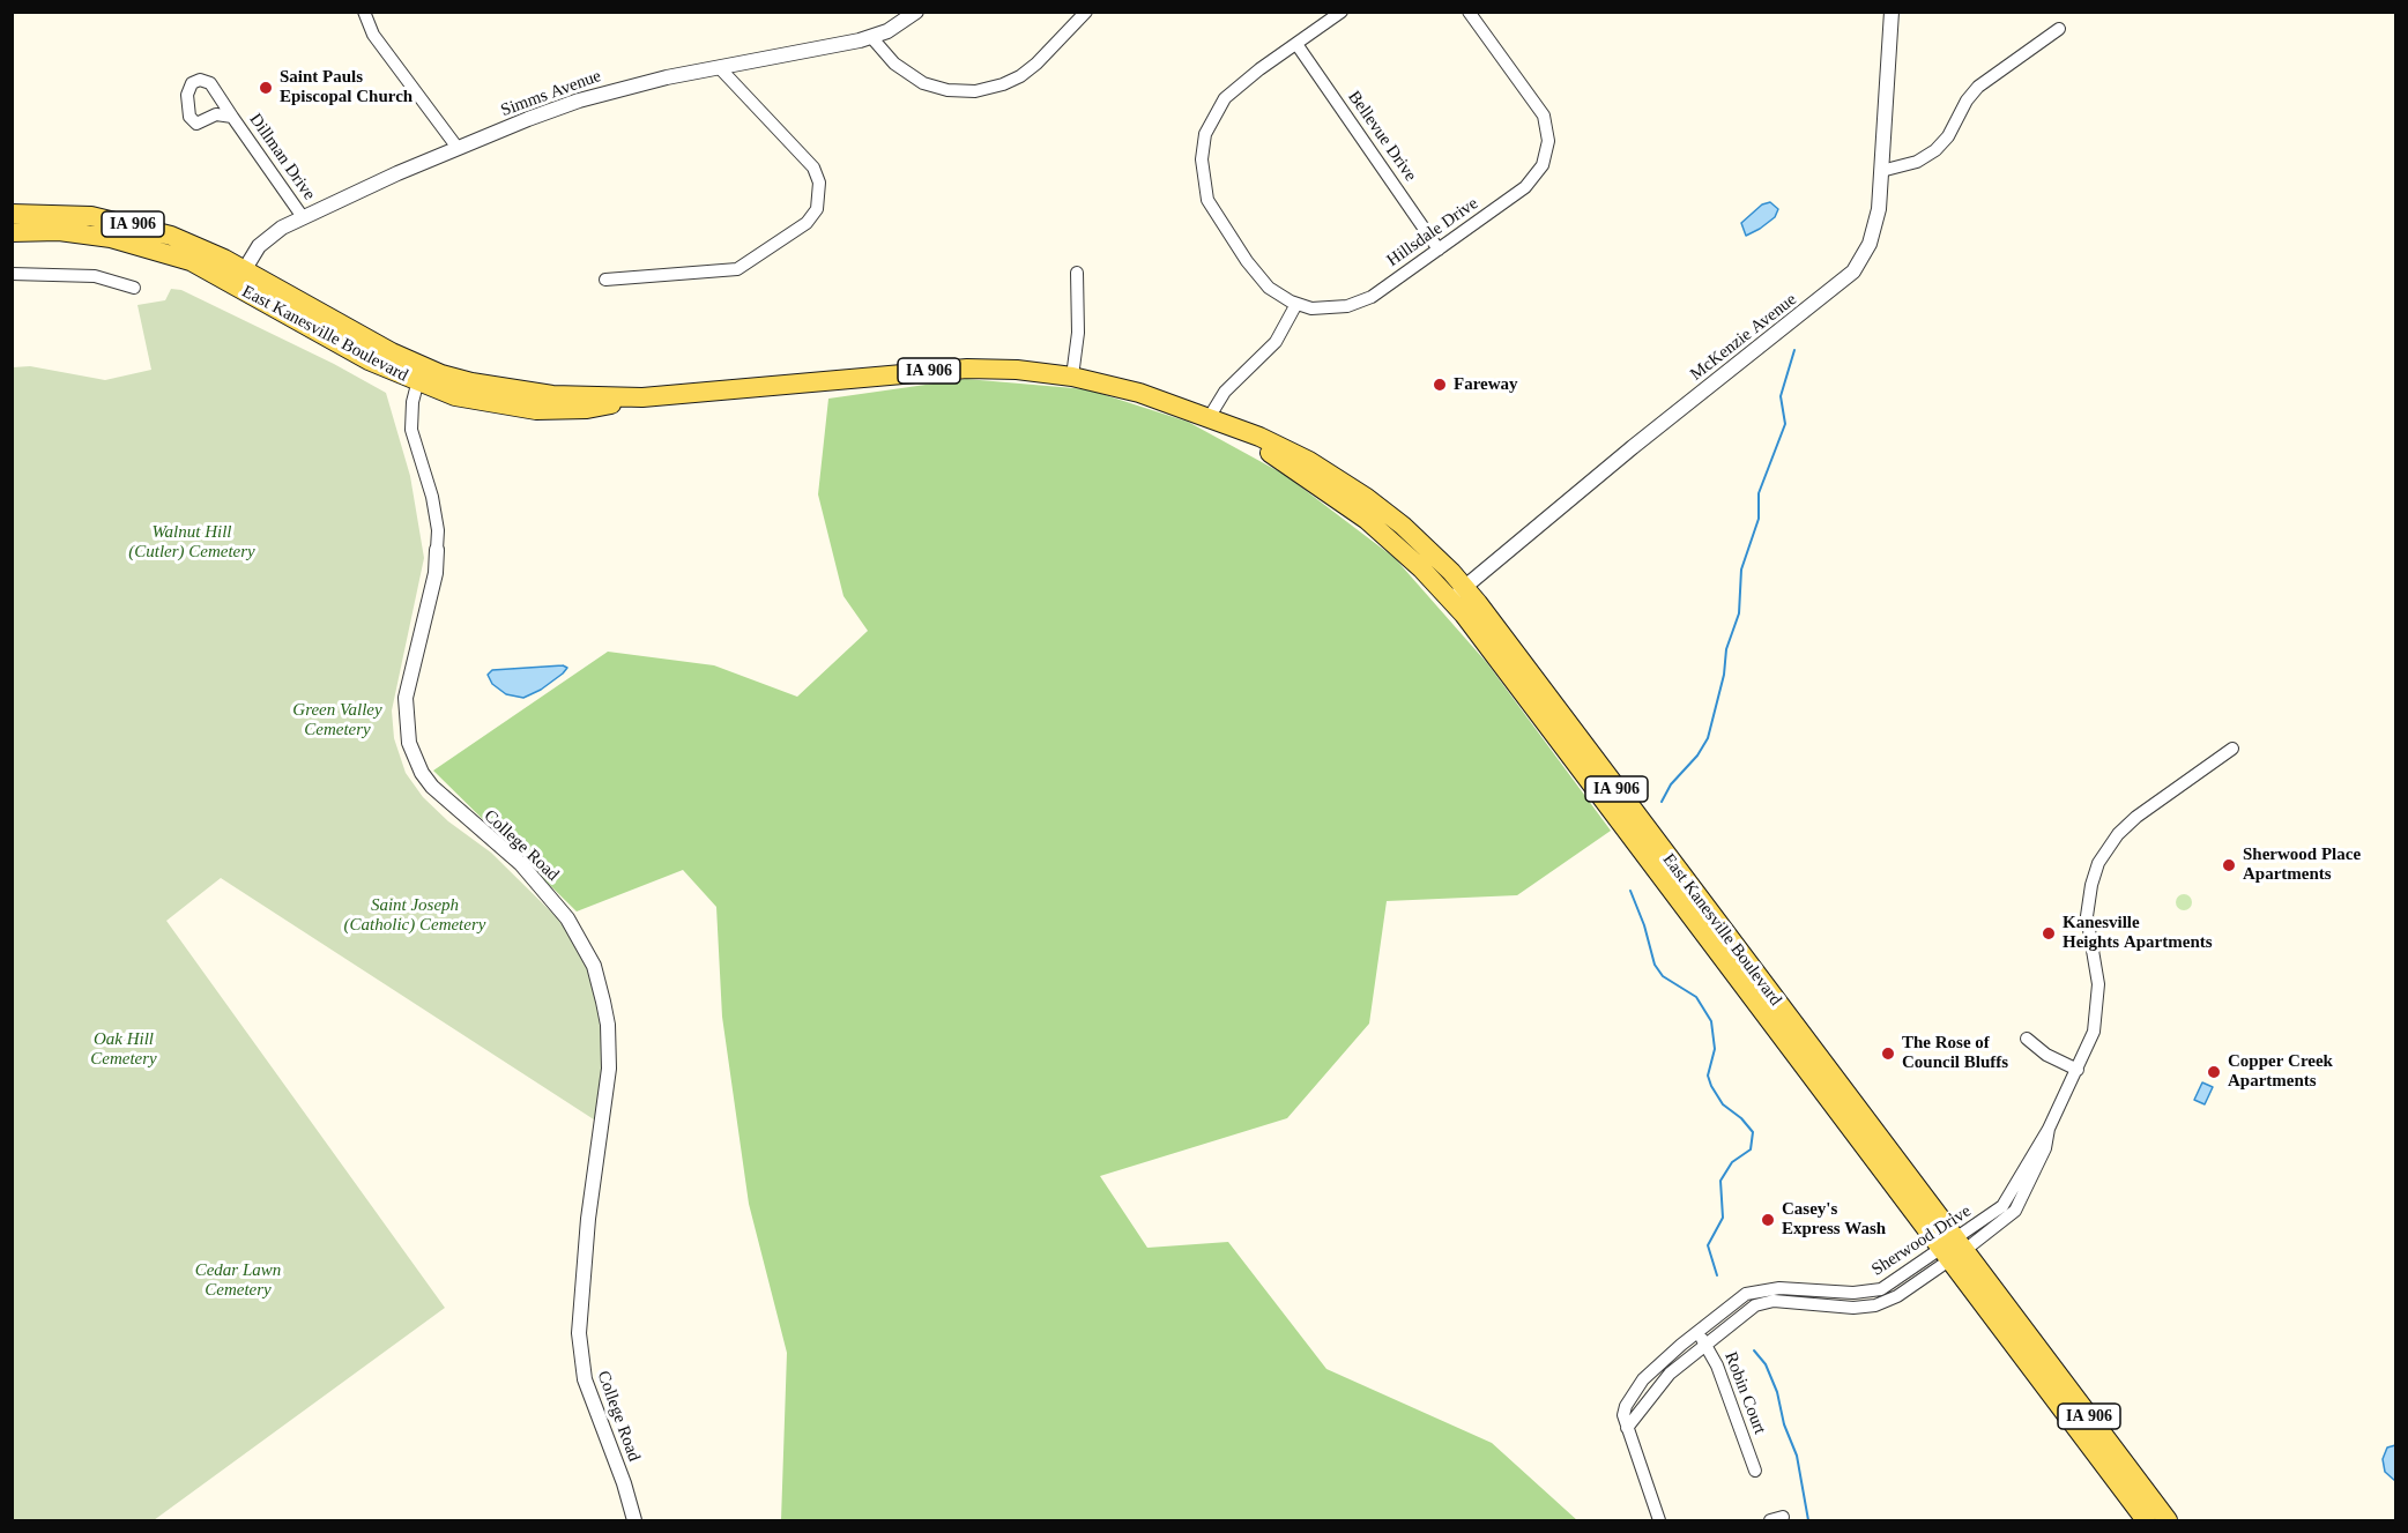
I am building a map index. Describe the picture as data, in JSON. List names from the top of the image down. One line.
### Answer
{"streets":{"main road":["IA 906","East Kanesville Boulevard"],"street":["Simms Avenue","Bellevue Drive","Dillman Drive","Hillsdale Drive","McKenzie Avenue","College Road","Sherwood Drive","Robin Court"]},"crossings":[["Simms Avenue","Dillman Drive"],["Simms Avenue","East Kanesville Boulevard"],["Bellevue Drive","Hillsdale Drive"],["East Kanesville Boulevard","McKenzie Avenue"],["East Kanesville Boulevard","College Road"],["East Kanesville Boulevard","Sherwood Drive"],["Sherwood Drive","Robin Court"]],"parks":["Walnut Hill (Cutler) Cemetery","Green Valley Cemetery","Saint Joseph (Catholic) Cemetery","Oak Hill Cemetery","Cedar Lawn Cemetery"],"places":["Saint Pauls Episcopal Church","Fareway","Sherwood Place Apartments","Kanesville Heights Apartments","The Rose of Council Bluffs","Copper Creek Apartments","Casey's Express Wash"]}
